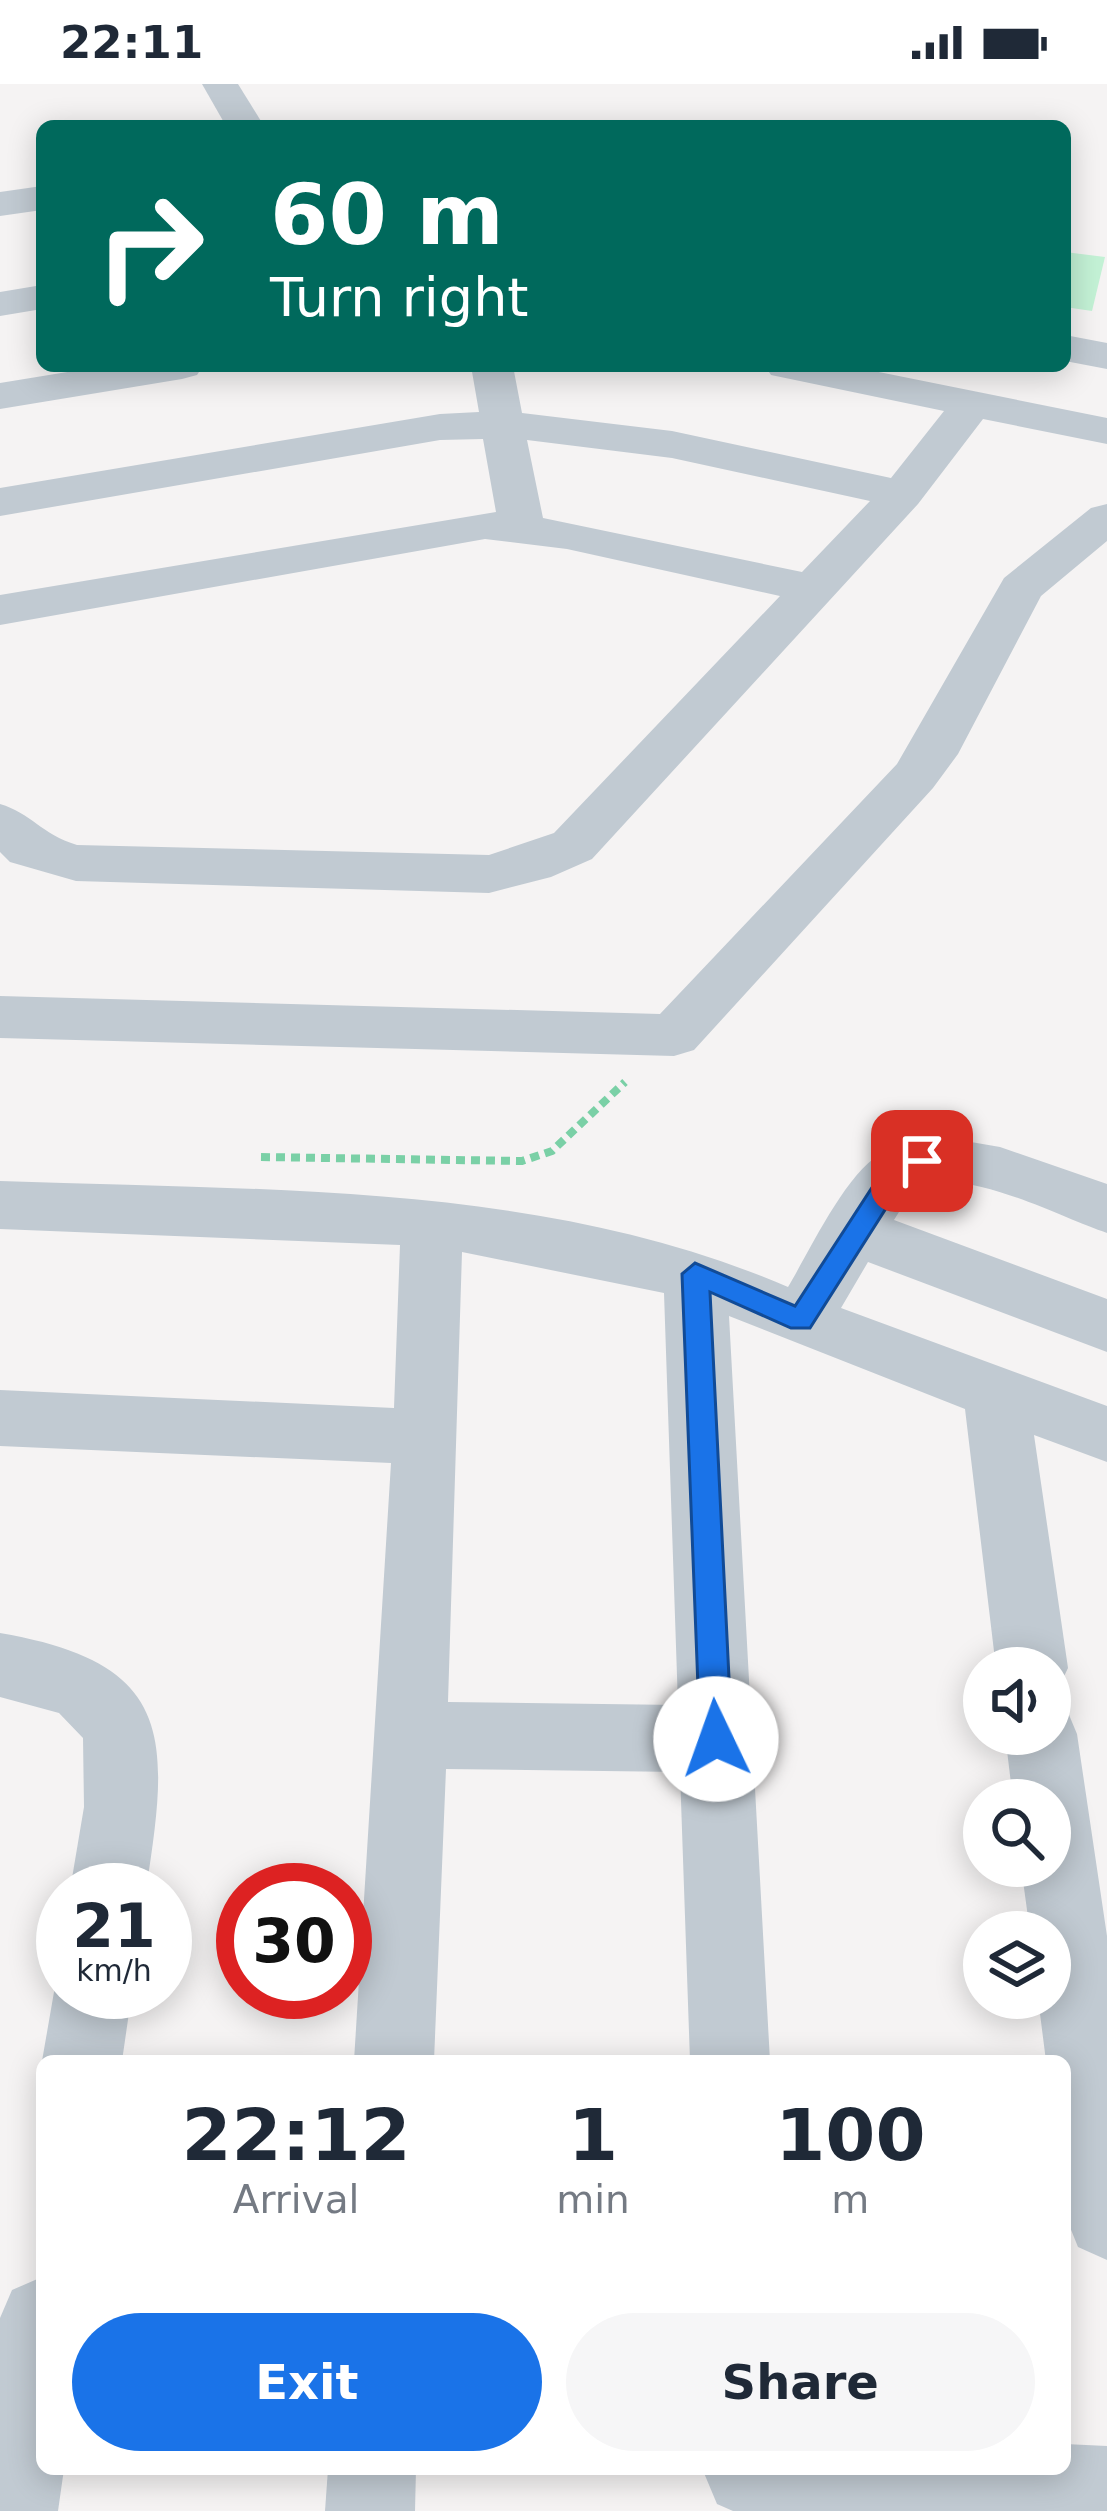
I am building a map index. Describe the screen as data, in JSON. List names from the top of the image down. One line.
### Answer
{"page":{"status":"22:11","turn":["60 m","Turn right"],"speed":"21 km/h","limit":"30","eta":["22:12","Arrival","1","min","100","m"],"buttons":["Exit","Share"]}}
